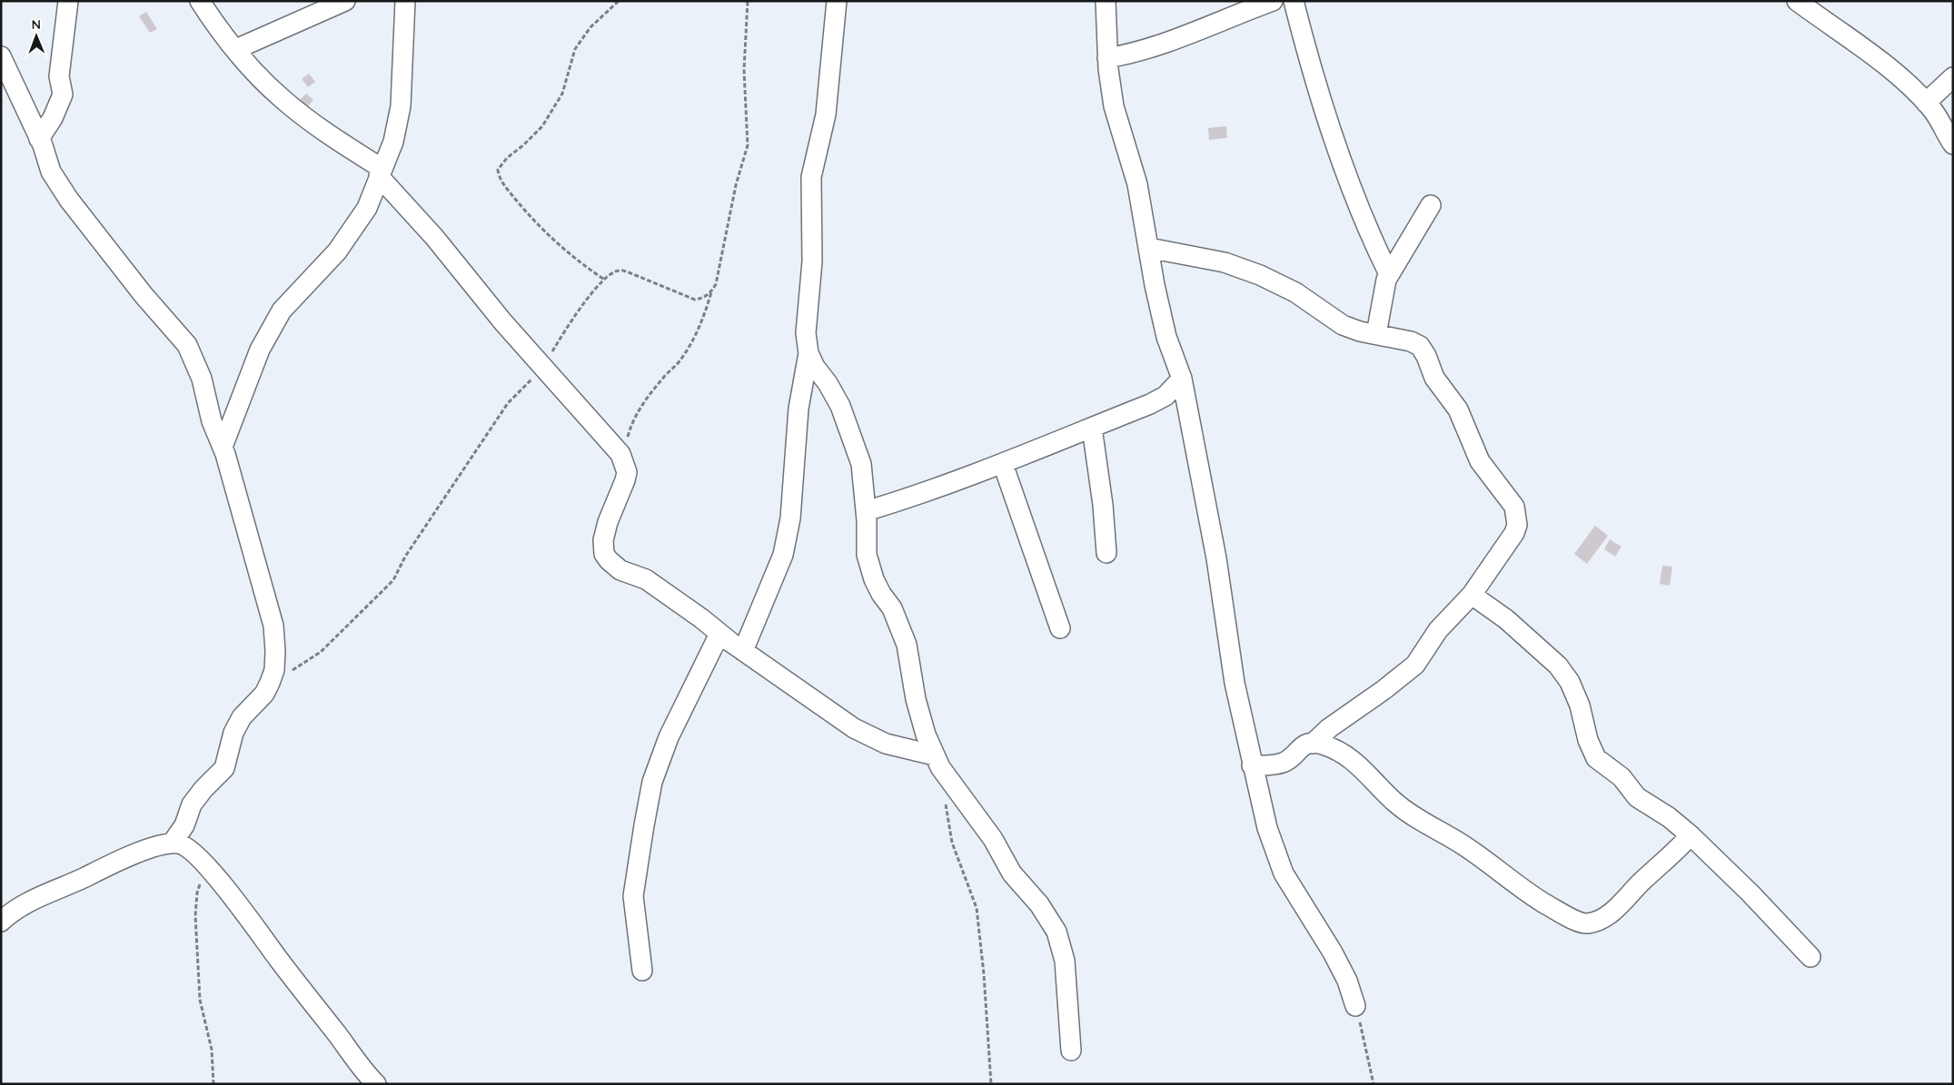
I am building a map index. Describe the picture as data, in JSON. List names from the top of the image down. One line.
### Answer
{"north":"top"}
